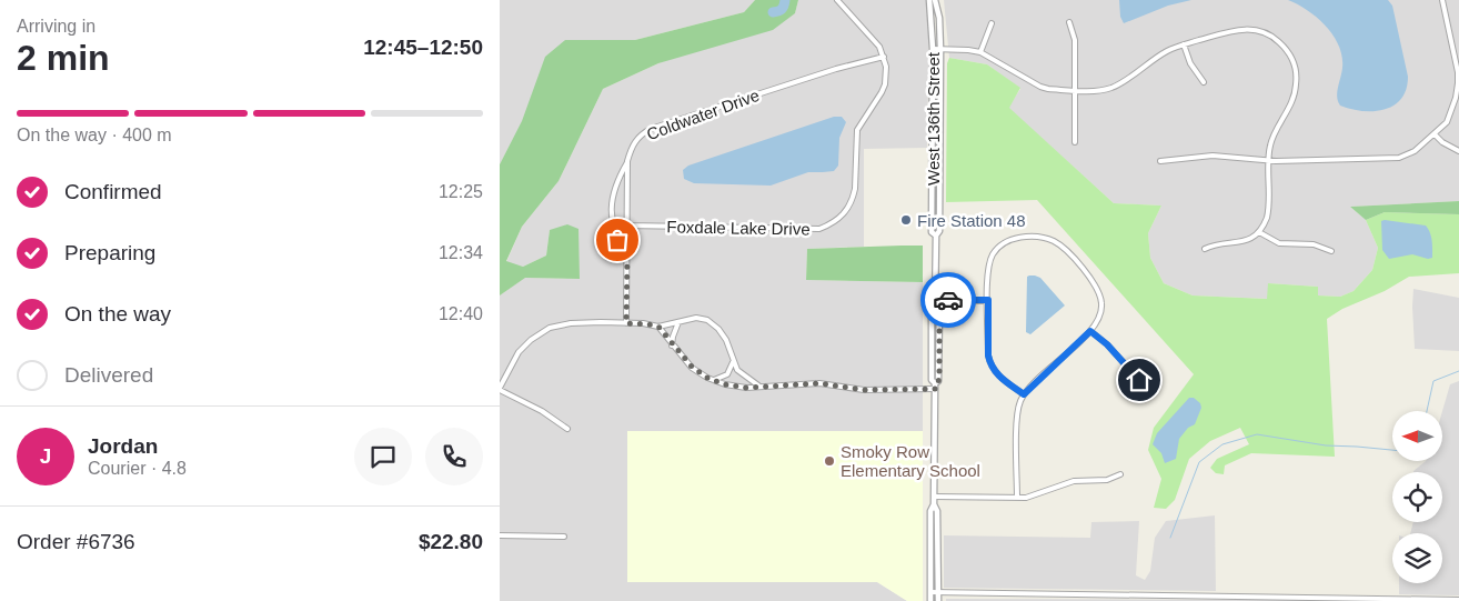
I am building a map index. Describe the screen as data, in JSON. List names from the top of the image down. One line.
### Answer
{"streets":{"street":["Coldwater Drive","West 136th Street","Foxdale Lake Drive"]},"crossings":[["Coldwater Drive","Foxdale Lake Drive"]],"places":["Fire Station 48","Smoky Row Elementary School"],"north":"left","page":{"heading":["2 min","Arriving in","12:45–12:50"],"panel":["Jordan","Courier · 4.8","Order #6736","$22.80"],"bar":"On the way · 400 m","list":[["Confirmed","12:25"],["Preparing","12:34"],["On the way","12:40"],"Delivered"],"round":"J"}}
